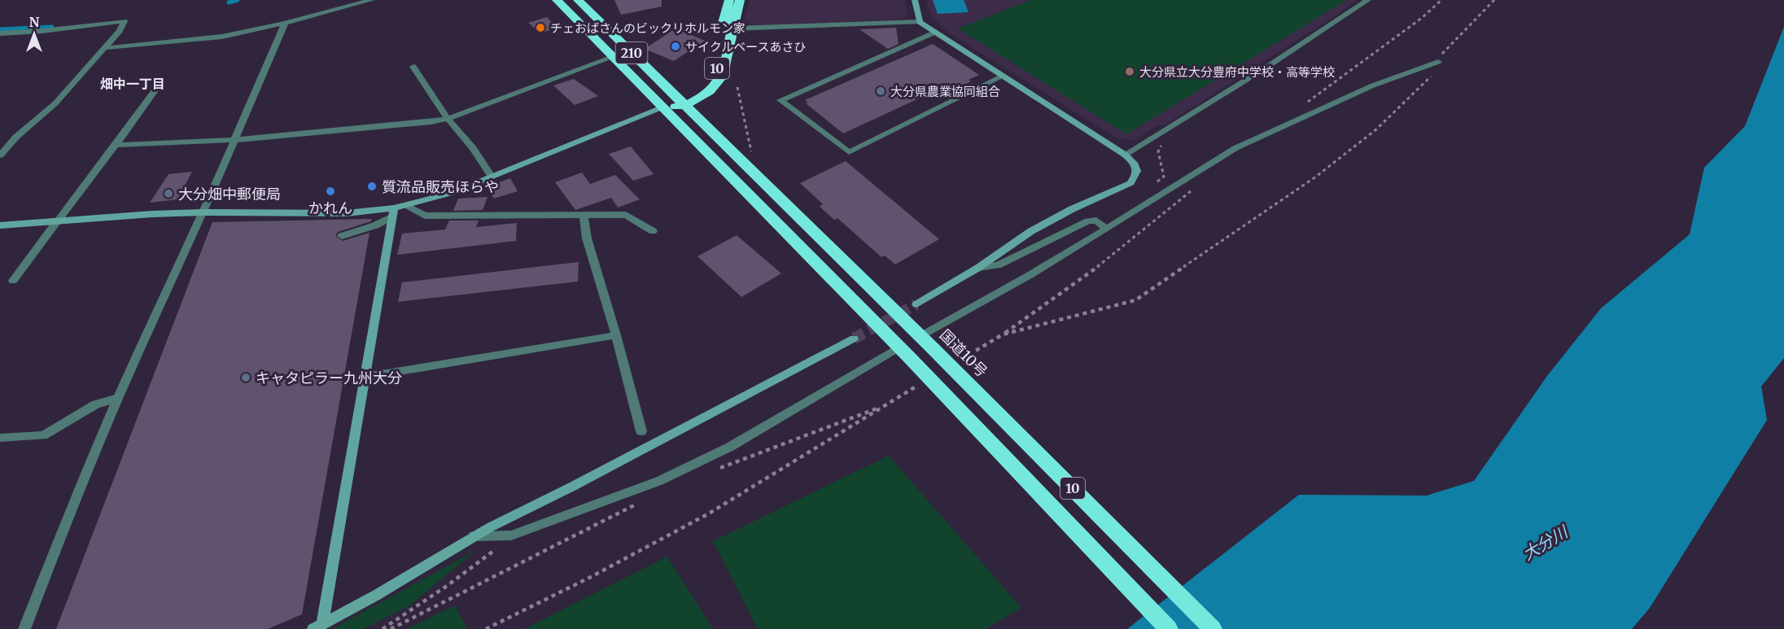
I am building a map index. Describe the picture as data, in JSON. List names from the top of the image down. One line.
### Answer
{"streets":{"highway":["210","10","国道10号"]},"crossings":[["210","10"],["210","国道10号"],["10","国道10号"]],"districts":["畑中一丁目"],"water":["大分川"],"places":["チェおばさんのビックリホルモン家","サイクルベースあさひ","大分県立大分豊府中学校・高等学校","大分県農業協同組合","質流品販売ほらや","かれん","大分畑中郵便局","キャタピラー九州大分"],"north":"top"}
